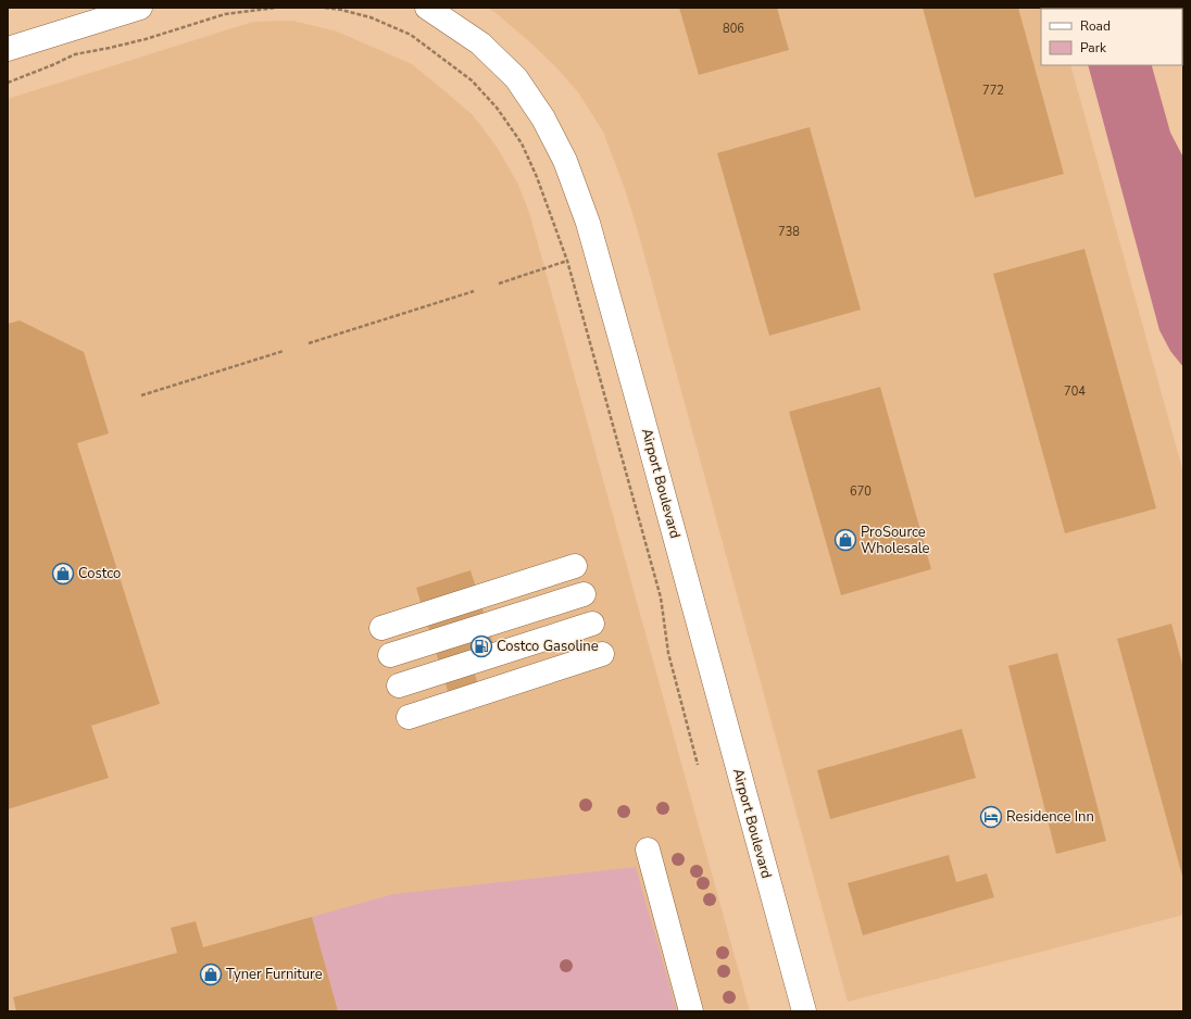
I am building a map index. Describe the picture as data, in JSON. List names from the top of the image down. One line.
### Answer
{"streets":{"street":["Airport Boulevard"]},"places":{"shop":["ProSource Wholesale","Costco","Tyner Furniture"],"fuel station":["Costco Gasoline"],"hotel":["Residence Inn"]},"house_numbers":["806","772","738","704","670"],"legend":["Road","Park"]}
